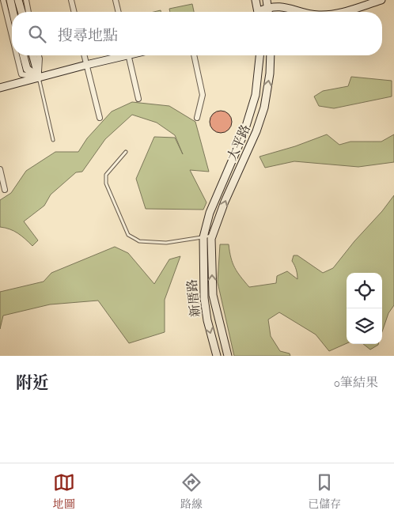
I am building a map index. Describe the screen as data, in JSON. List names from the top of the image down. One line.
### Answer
{"streets":{"street":["大平路","新厝路"]},"crossings":[["大平路","新厝路"]],"page":{"search":"搜尋地點","heading":["附近","0筆結果"],"nav":["地圖","路線","已儲存"]}}
